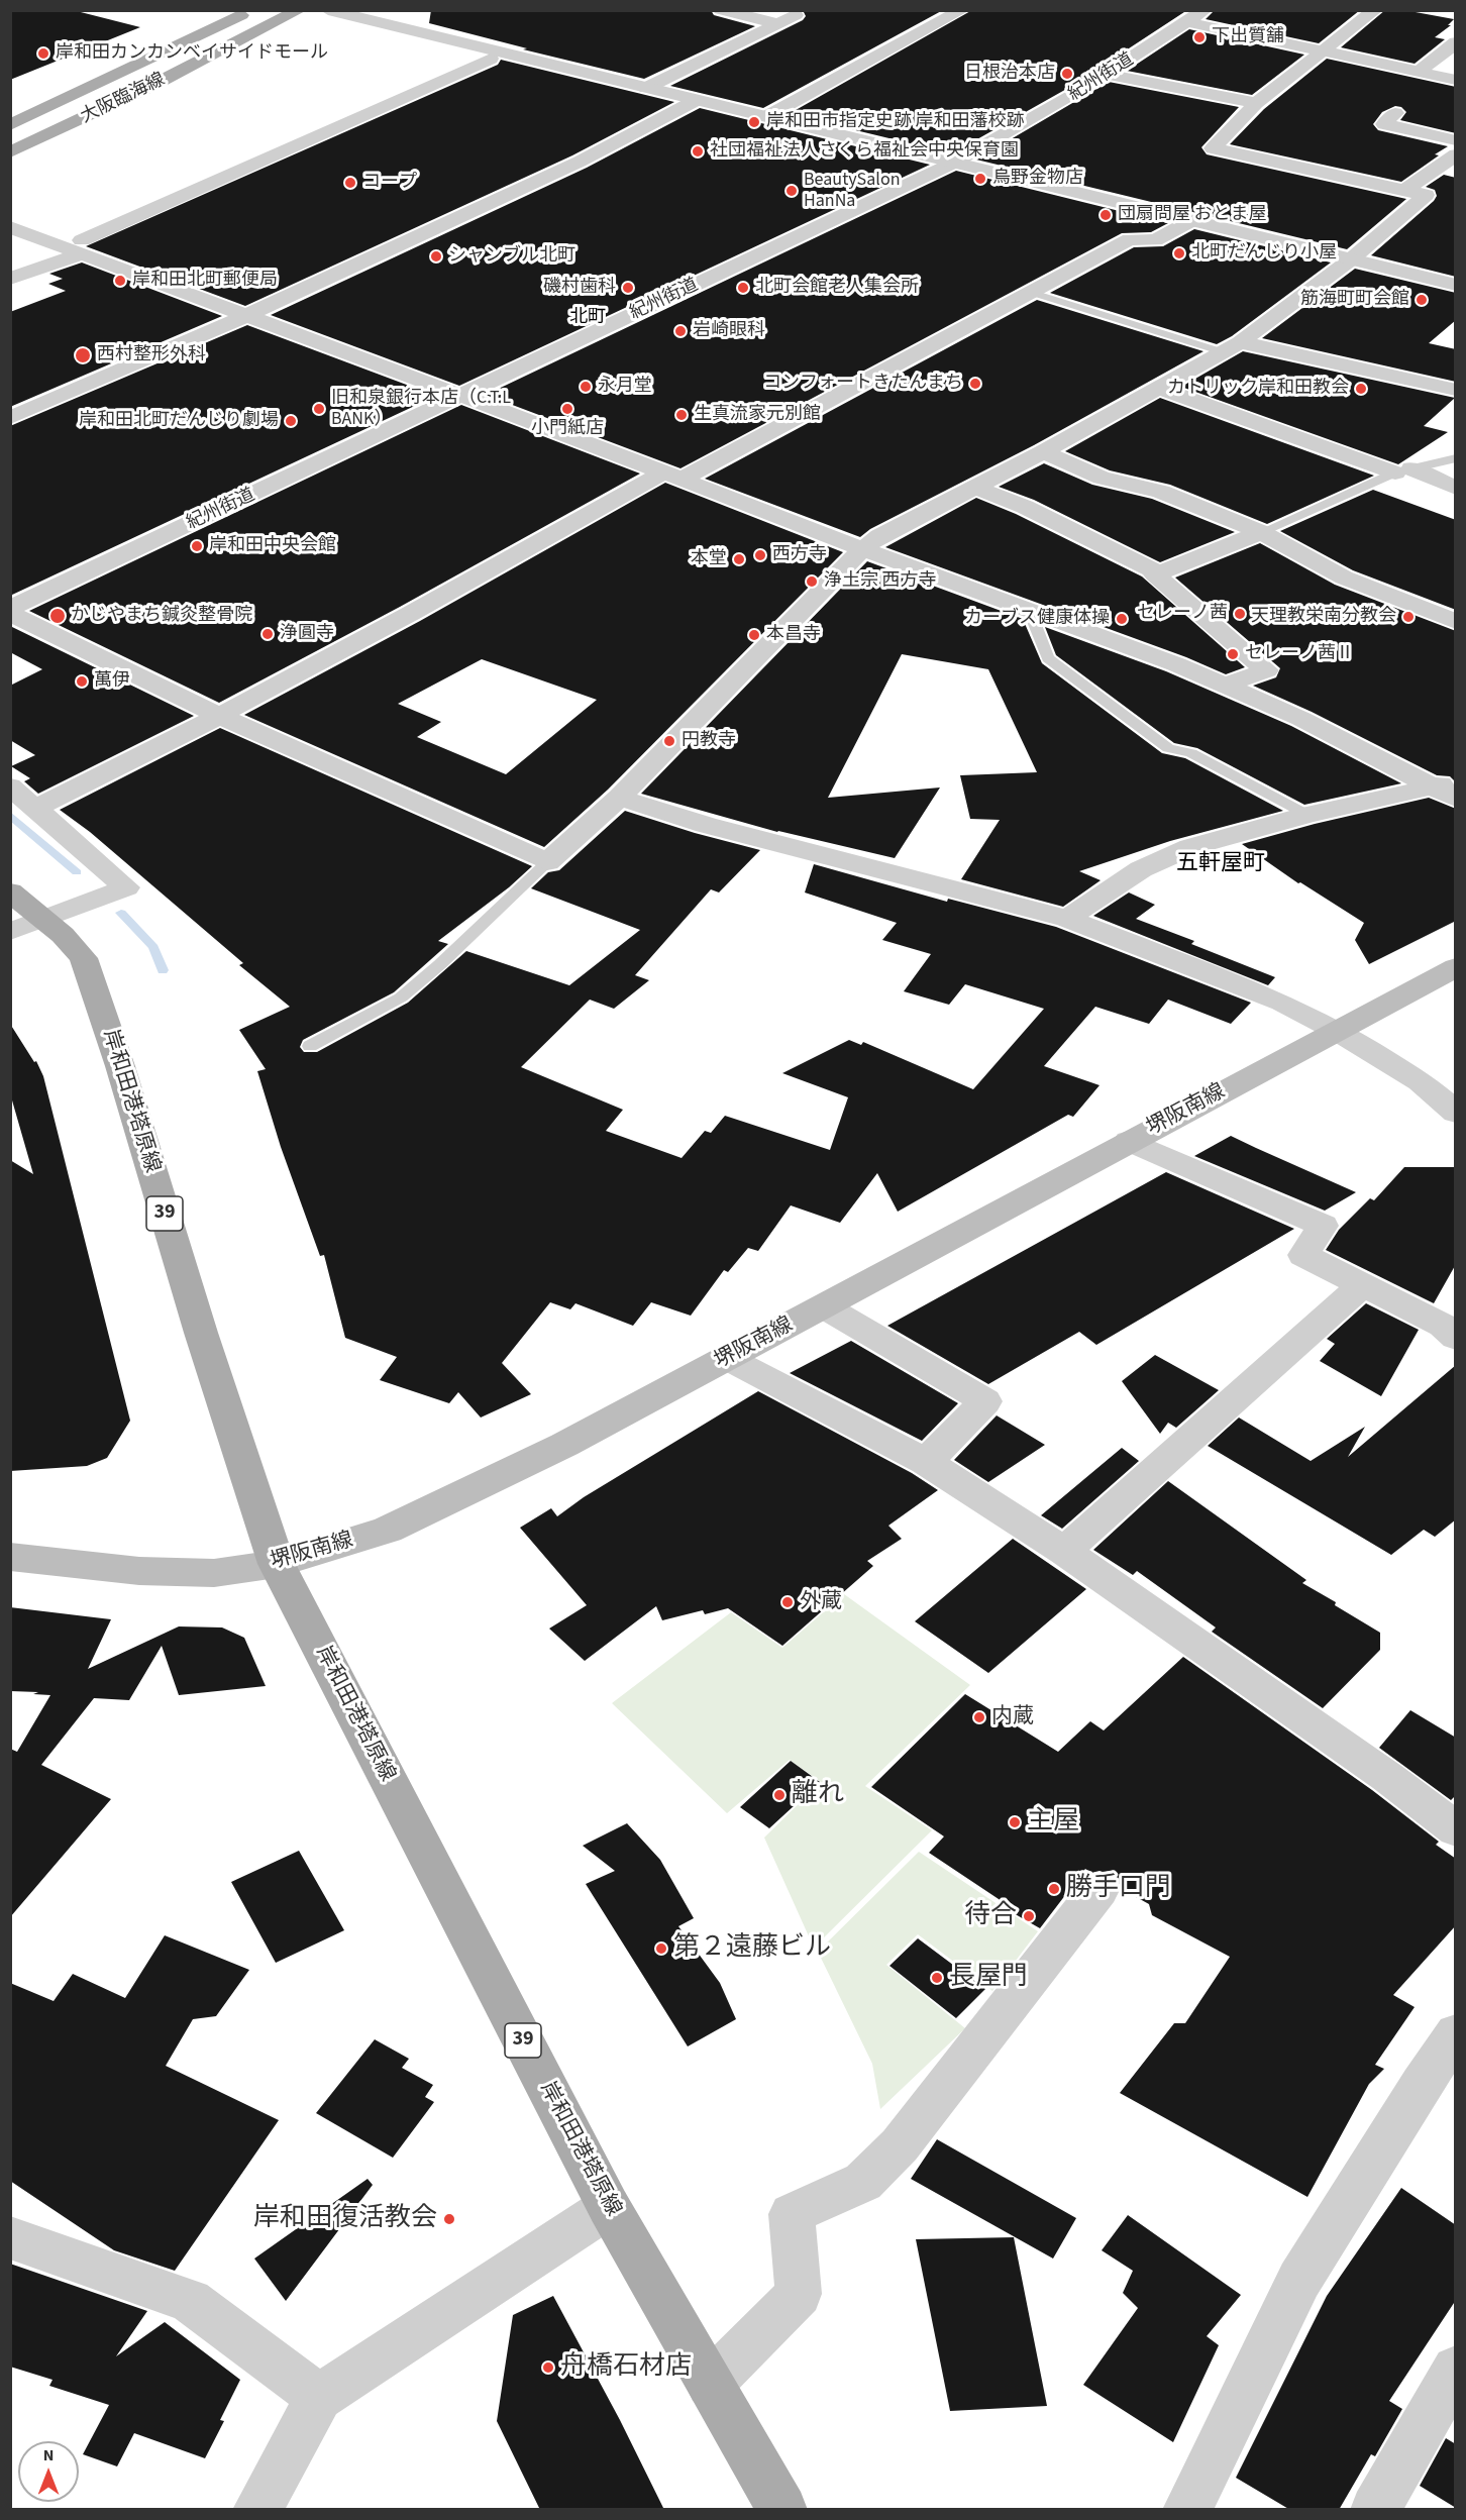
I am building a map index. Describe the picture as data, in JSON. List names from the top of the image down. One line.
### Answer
{"streets":{"main road":["大阪臨海線","岸和田港塔原線","堺阪南線","39"],"street":["紀州街道"]},"crossings":[["岸和田港塔原線","堺阪南線"]],"districts":["北町","五軒屋町"],"places":["下出質舗","岸和田カンカンベイサイドモール","日根治本店","岸和田市指定史跡 岸和田藩校跡","社団福祉法人さくら福祉会中央保育園","烏野金物店","コープ","BeautySalon HanNa","団扇問屋 おとま屋","北町だんじり小屋","シャンブル北町","岸和田北町郵便局","磯村歯科","北町会館老人集会所","筋海町町会館","岩崎眼科","西村整形外科","コンフォートきたんまち","永月堂","カトリック岸和田教会","旧和泉銀行本店（C.T.L BANK）","小門紙店","生真流家元別館","岸和田北町だんじり劇場","岸和田中央会館","西方寺","本堂","浄土宗 西方寺","セレーノ茜","かじやまち鍼灸整骨院","天理教栄南分教会","カーブス健康体操","浄圓寺","本昌寺","セレーノ茜Ⅱ","萬伊","円教寺","外蔵","内蔵","離れ","主屋","勝手口門","待合","第２遠藤ビル","長屋門","岸和田復活教会","舟橋石材店"],"north":"top"}
